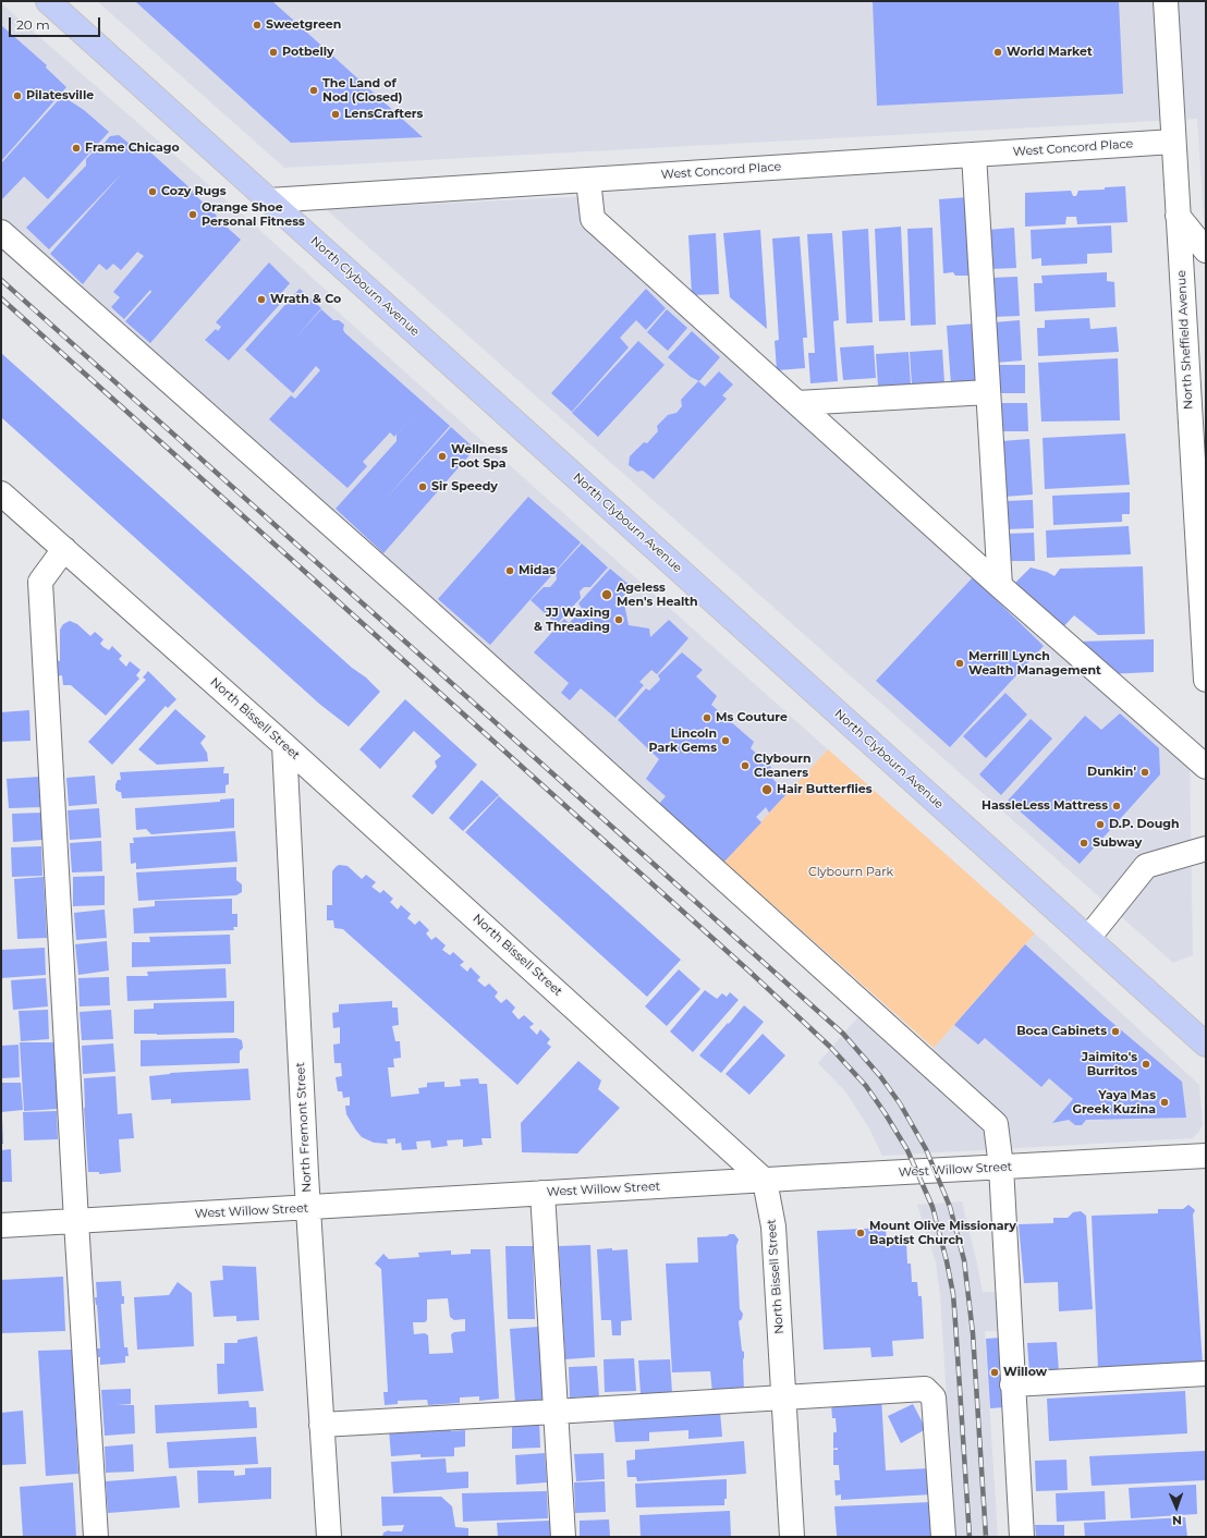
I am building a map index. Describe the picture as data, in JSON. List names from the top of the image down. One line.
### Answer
{"streets":{"main road":["North Clybourn Avenue"],"street":["West Concord Place","North Sheffield Avenue","North Bissell Street","North Fremont Street","West Willow Street"]},"crossings":[["West Concord Place","North Clybourn Avenue"],["West Concord Place","North Sheffield Avenue"],["North Bissell Street","North Fremont Street"],["North Bissell Street","West Willow Street"],["North Fremont Street","West Willow Street"]],"parks":["Clybourn Park"],"places":["Sweetgreen","Potbelly","World Market","The Land of Nod (Closed)","Pilatesville","LensCrafters","Frame Chicago","Cozy Rugs","Orange Shoe Personal Fitness","Wrath & Co","Wellness Foot Spa","Sir Speedy","Midas","Ageless Men's Health","JJ Waxing & Threading","Merrill Lynch Wealth Management","Ms Couture","Lincoln Park Gems","Clybourn Cleaners","Dunkin'","Hair Butterflies","HassleLess Mattress","D.P. Dough","Subway","Boca Cabinets","Jaimito's Burritos","Yaya Mas Greek Kuzina","Mount Olive Missionary Baptist Church","Willow"],"scale_bar":"20 m","north":"bottom"}
